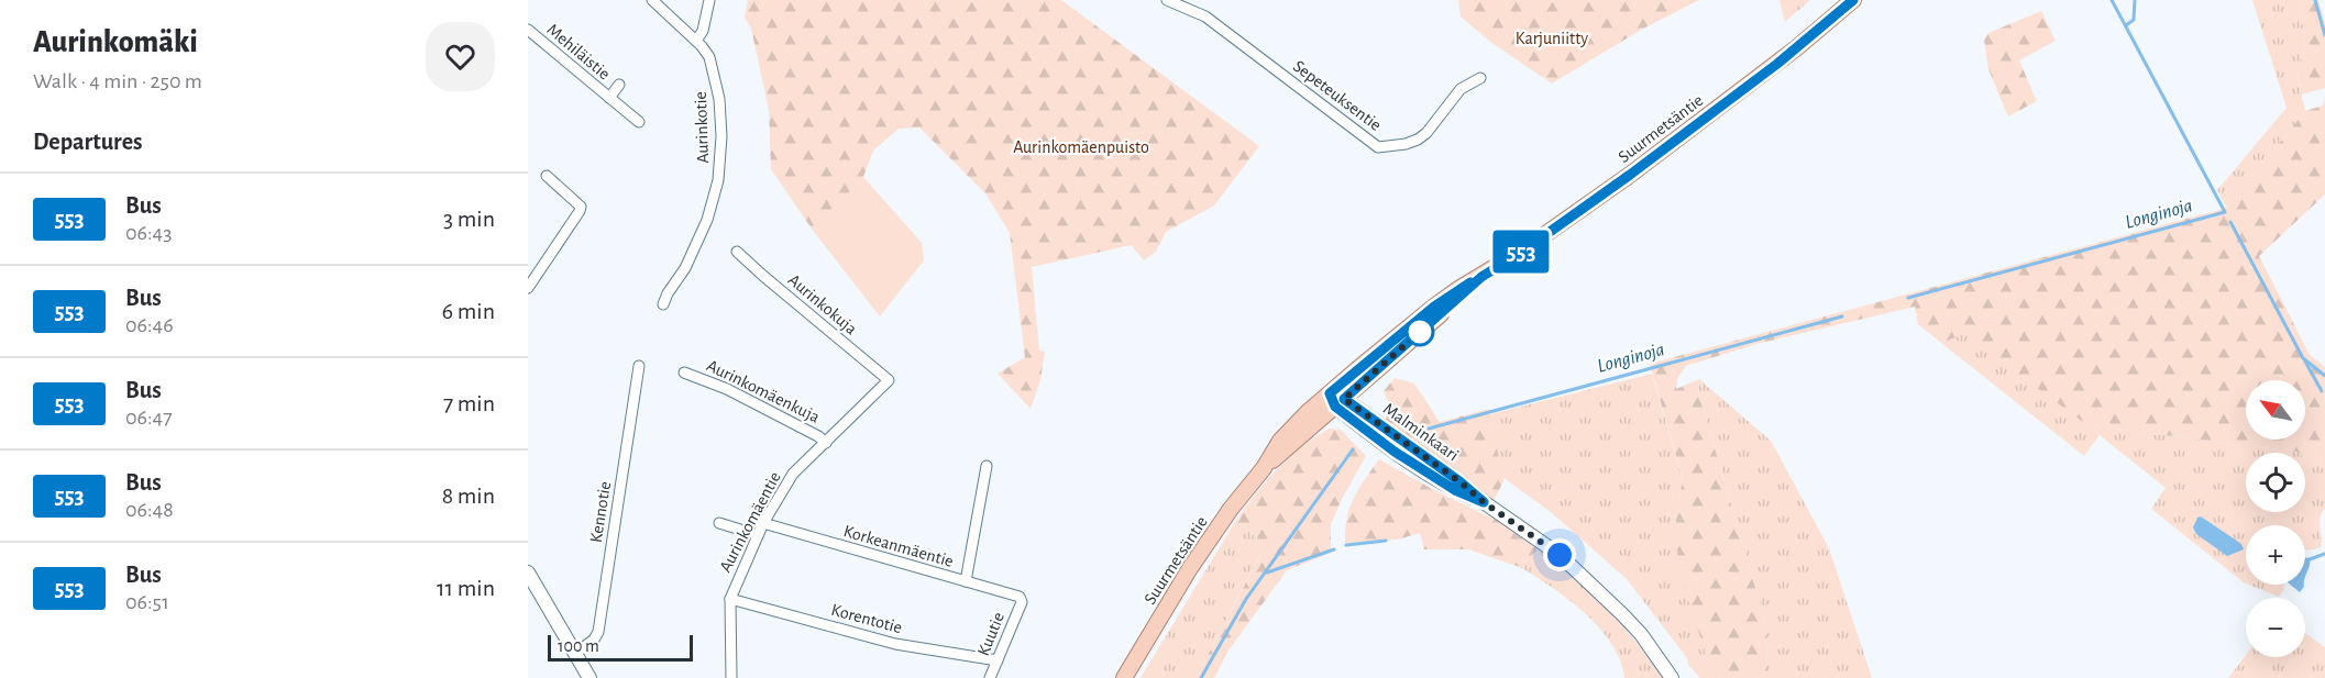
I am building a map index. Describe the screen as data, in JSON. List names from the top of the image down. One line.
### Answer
{"streets":{"main road":["Suurmetsäntie","Malminkaari"],"street":["Mehiläistie","Sepeteuksentie","Aurinkotie","Aurinkokuja","Aurinkomäenkuja","Kennotie","Aurinkomäentie","Korkeanmäentie","Korentotie","Kuutie"]},"crossings":[["Suurmetsäntie","Malminkaari"],["Aurinkokuja","Aurinkomäentie"],["Aurinkomäenkuja","Aurinkomäentie"],["Aurinkomäentie","Korkeanmäentie"],["Aurinkomäentie","Korentotie"],["Korkeanmäentie","Kuutie"],["Korentotie","Kuutie"]],"water":["Longinoja"],"parks":["Karjuniitty","Aurinkomäenpuisto"],"lines":["bus line 553"],"scale_bar":"100 m","north":"top left","page":{"heading":[["Aurinkomäki","Walk · 4 min · 250 m"],"Departures"],"on_map":"553","list":[{"mark":"553","name":"Bus","note":"06:43","value":"3 min"},{"mark":"553","name":"Bus","note":"06:46","value":"6 min"},{"mark":"553","name":"Bus","note":"06:47","value":"7 min"},{"mark":"553","name":"Bus","note":"06:48","value":"8 min"},{"mark":"553","name":"Bus","note":"06:51","value":"11 min"}],"map_buttons":["+","−"],"scale":"100 m"}}
